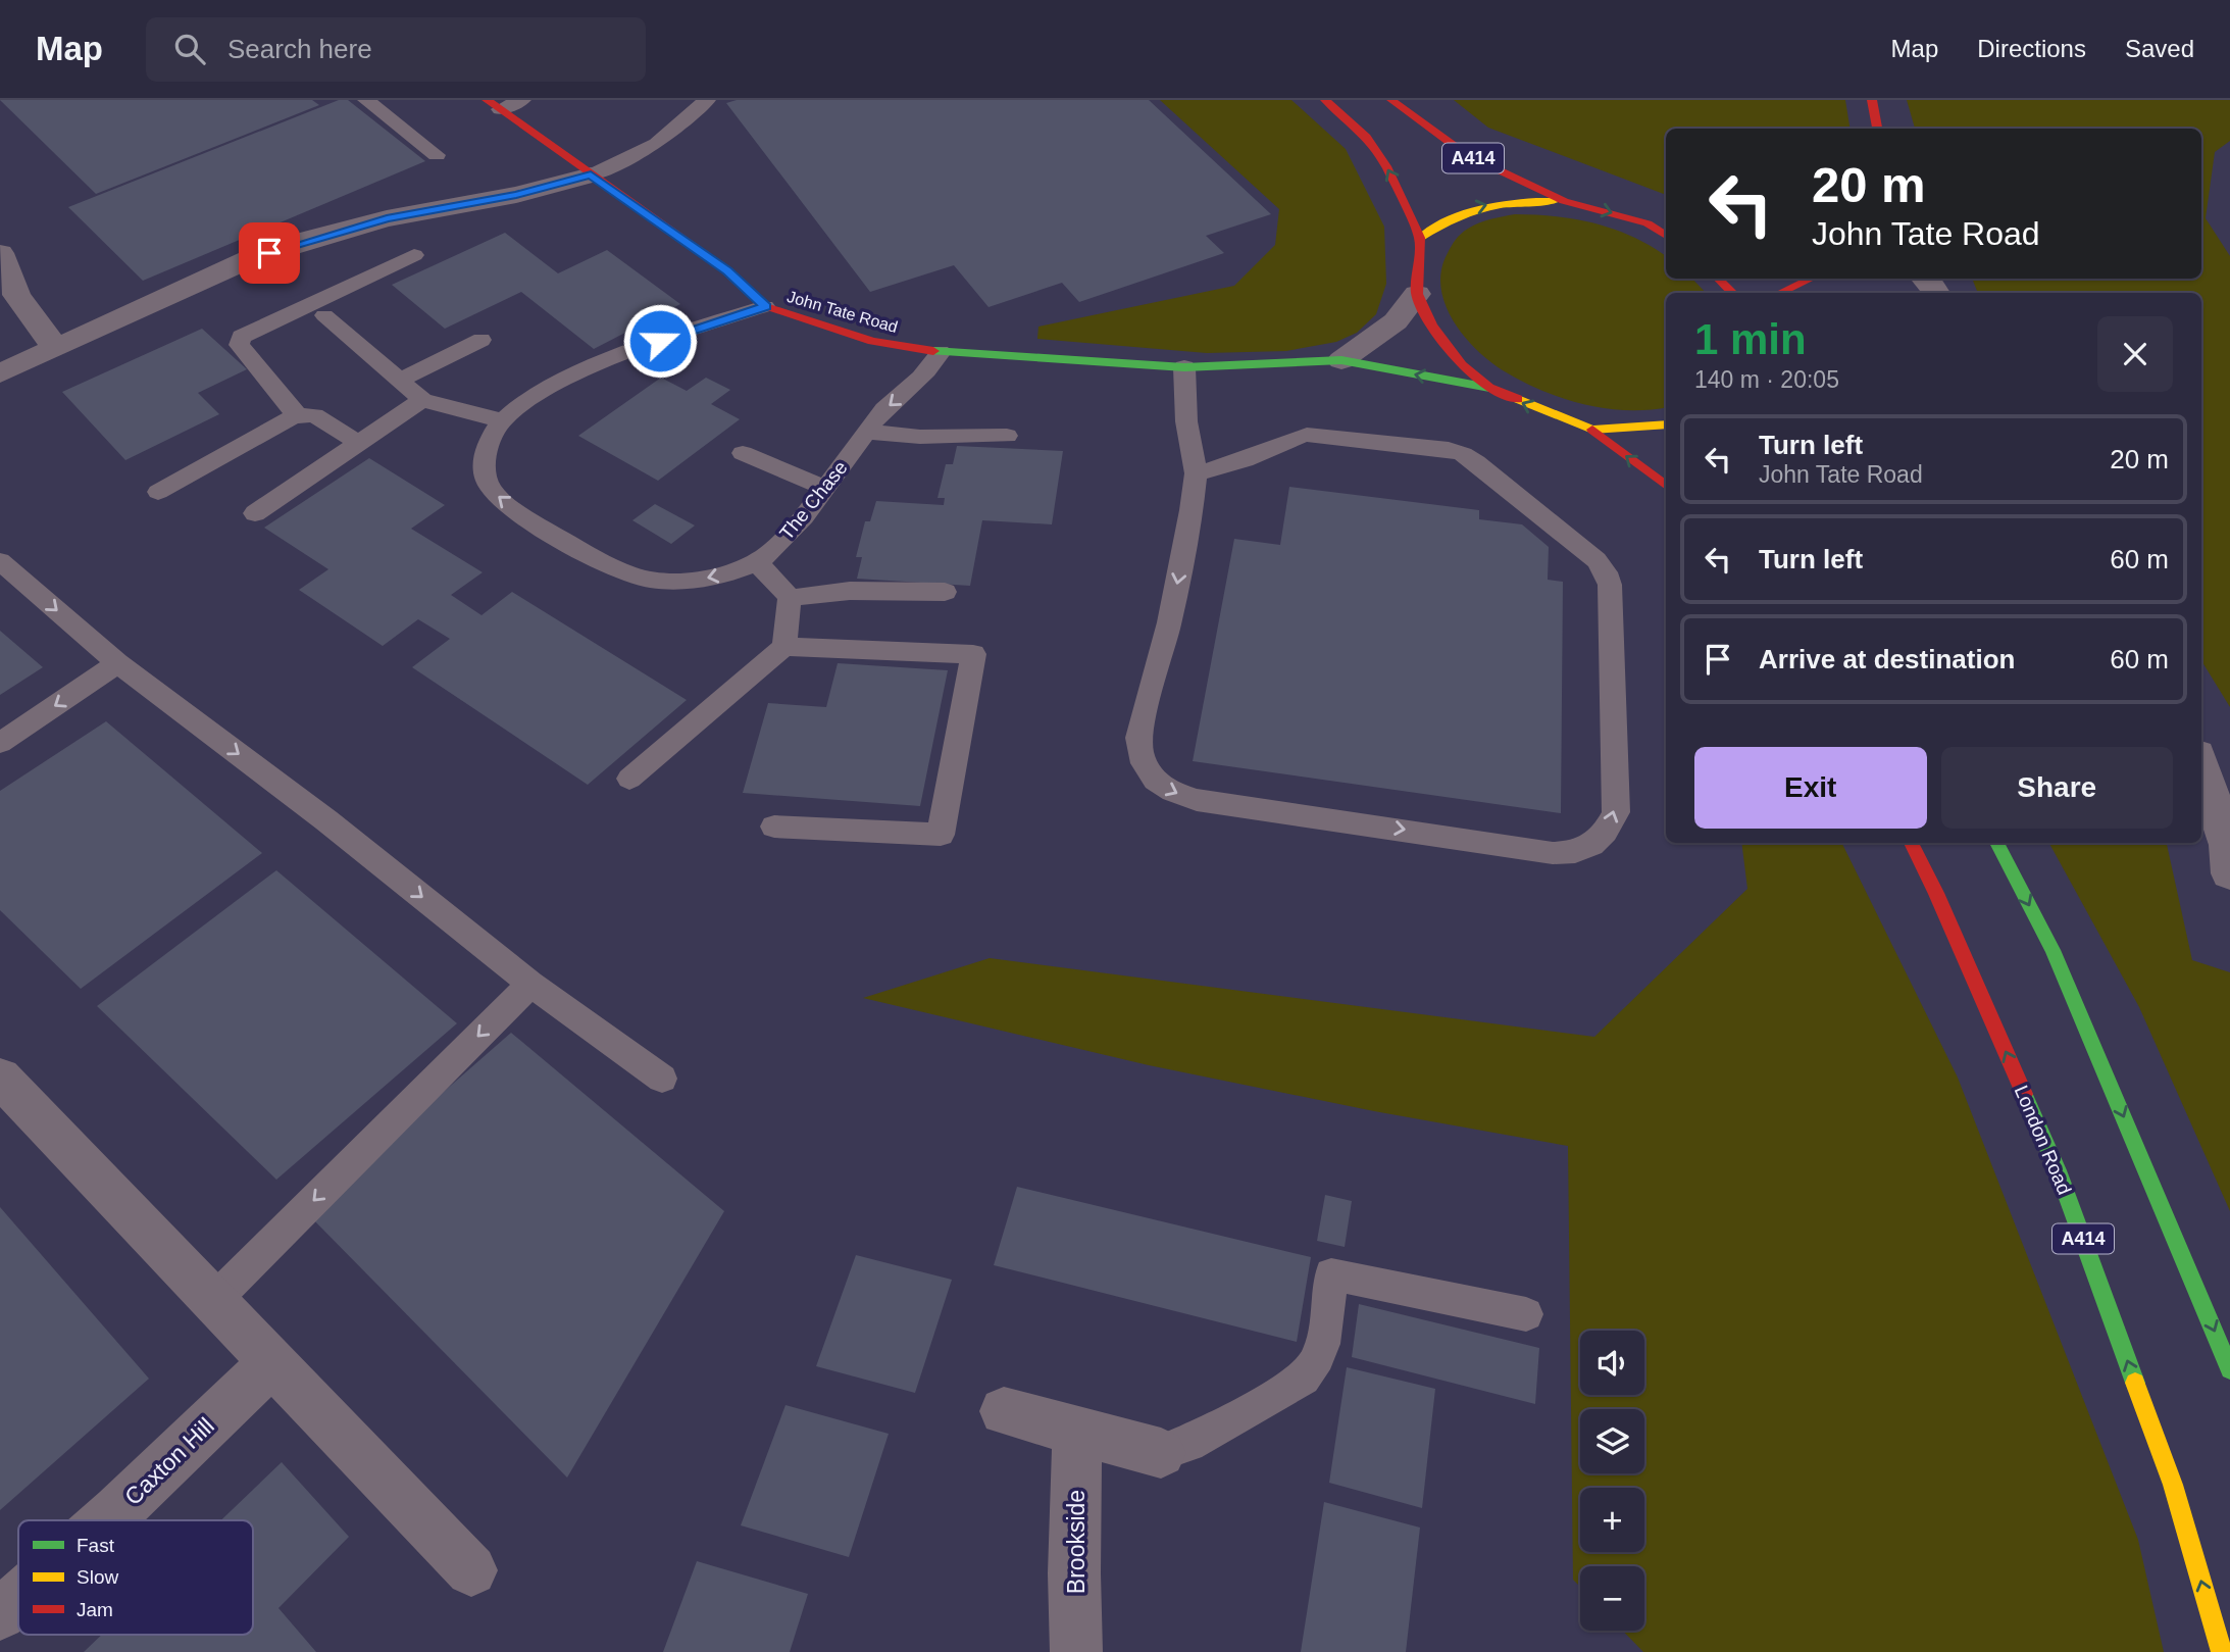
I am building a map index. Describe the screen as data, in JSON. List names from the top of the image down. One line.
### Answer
{"streets":{"main road":["A414","John Tate Road","London Road"],"street":["Caxton Hill","Brookside"],"lane":["The Chase"]},"crossings":[["John Tate Road","The Chase"]],"legend":["Fast","Slow","Jam"],"page":{"header":"Map","search":"Search here","nav":["Map","Directions","Saved"],"turn":["20 m","John Tate Road"],"heading":["1 min","140 m · 20:05"],"list":[{"name":"Turn left","note":"John Tate Road","value":"20 m"},{"name":"Turn left","value":"60 m"},{"name":"Arrive at destination","value":"60 m"}],"buttons":["Exit","Share"],"map_buttons":["+","−"]}}
